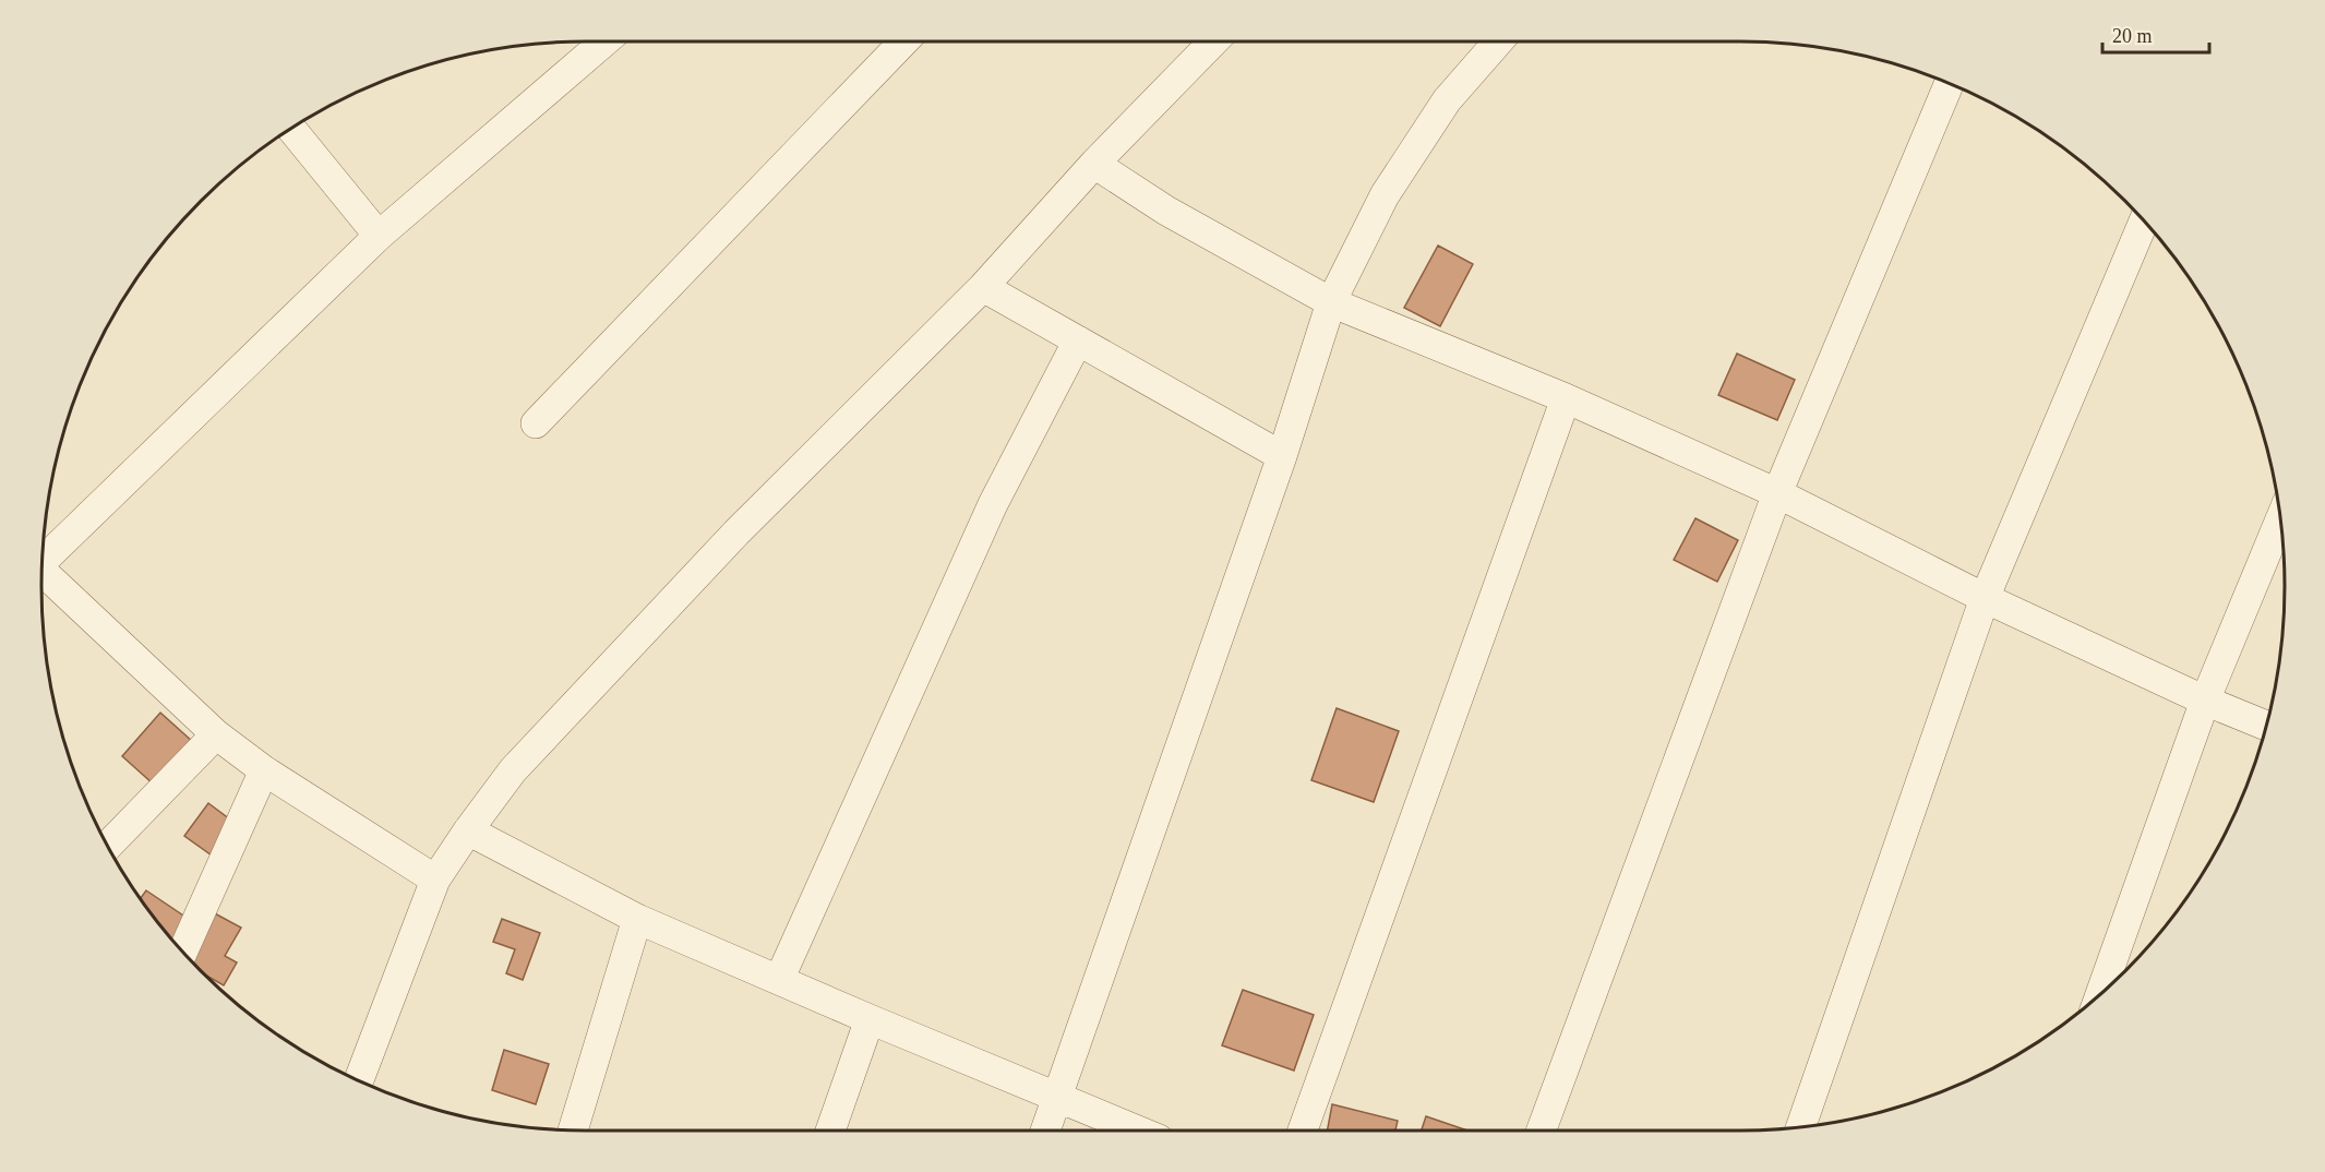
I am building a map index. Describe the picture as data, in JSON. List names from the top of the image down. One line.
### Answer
{"scale_bar":"20 m"}
